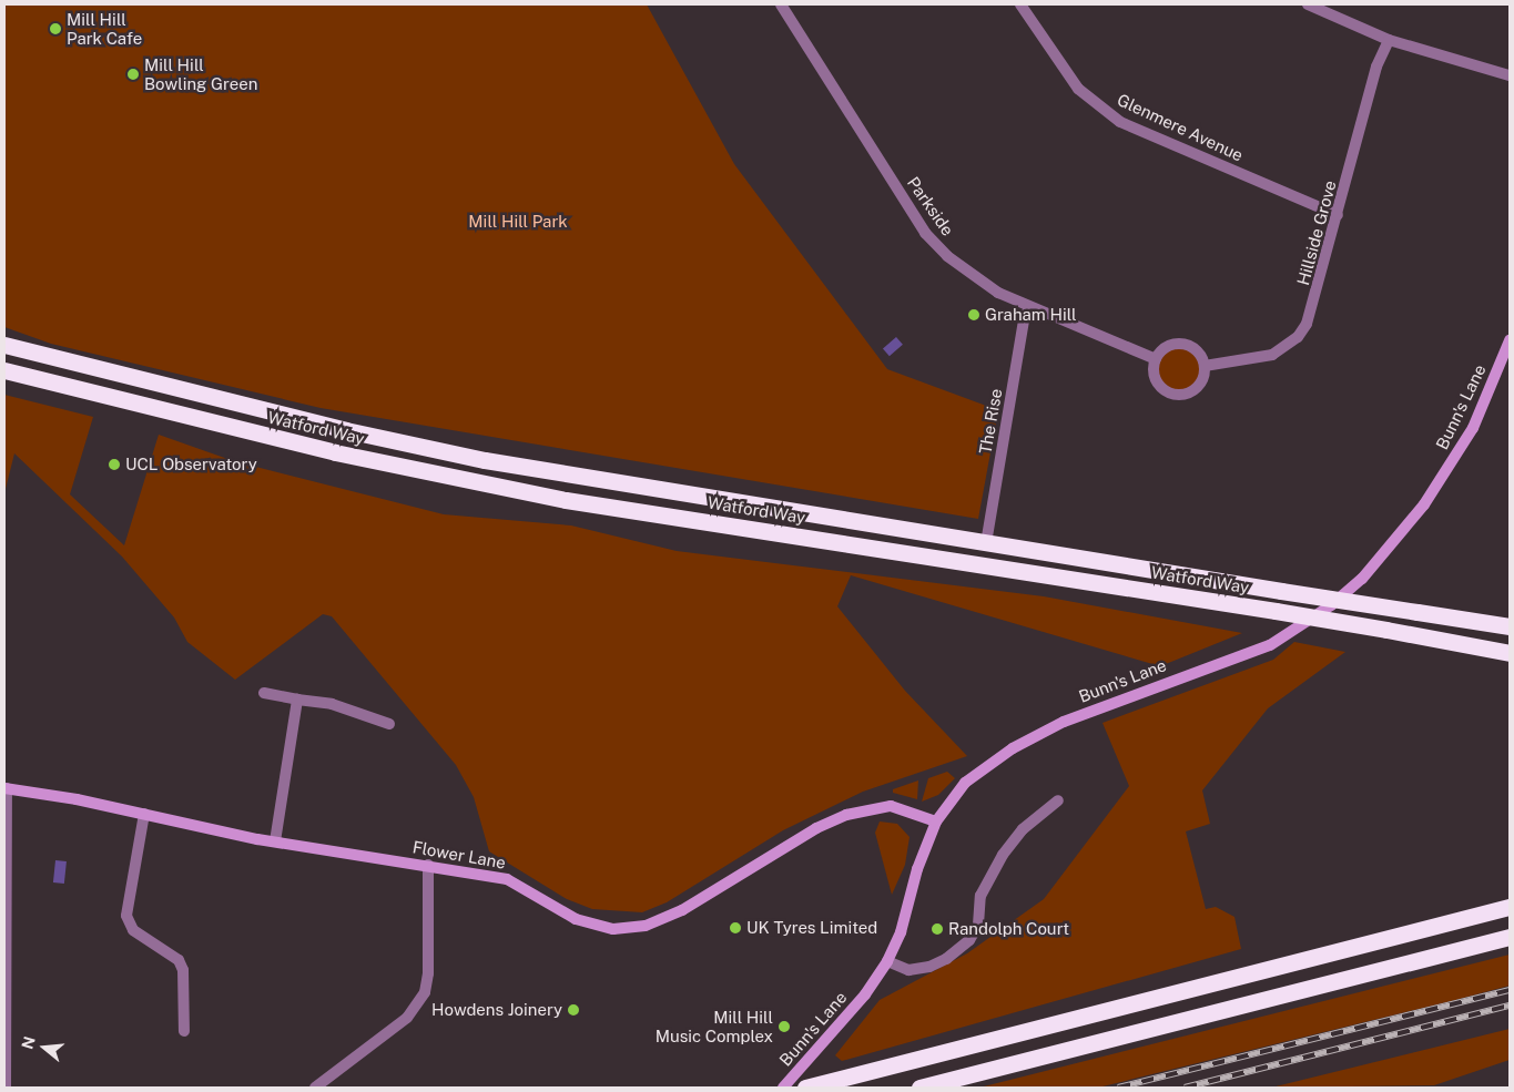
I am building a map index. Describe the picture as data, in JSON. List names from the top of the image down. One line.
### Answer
{"streets":{"highway":["Watford Way"],"street":["Glenmere Avenue","Parkside","Hillside Grove","Bunn's Lane","The Rise","Flower Lane"]},"crossings":[["Glenmere Avenue","Hillside Grove"],["Parkside","Hillside Grove"],["Parkside","The Rise"],["Bunn's Lane","Flower Lane"],["The Rise","Watford Way"]],"parks":["Mill Hill Park"],"places":["Mill Hill Park Cafe","Mill Hill Bowling Green","Graham Hill","UCL Observatory","UK Tyres Limited","Randolph Court","Howdens Joinery","Mill Hill Music Complex"],"north":"left"}
